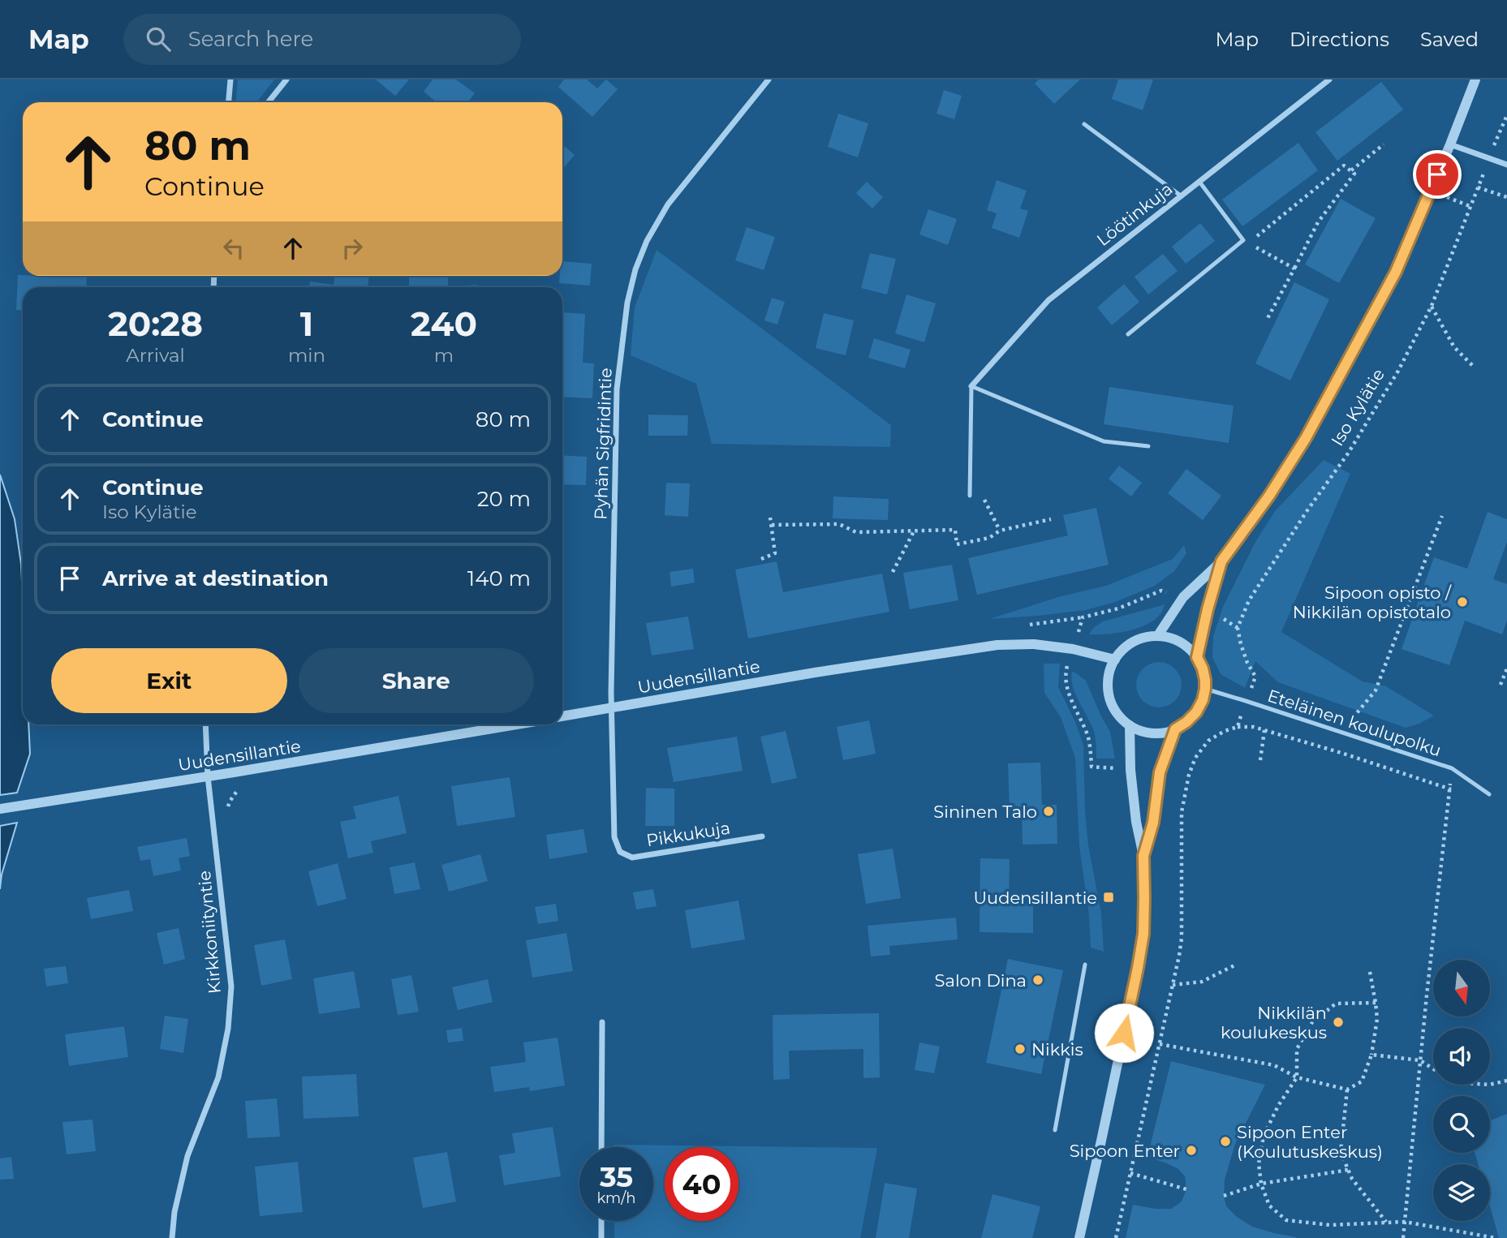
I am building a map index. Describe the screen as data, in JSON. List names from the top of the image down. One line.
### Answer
{"streets":{"street":["Löötinkuja","Iso Kylätie","Pyhän Sigfridintie","Uudensillantie","Pikkukuja","Kirkkoniityntie"],"lane":["Eteläinen koulupolku"]},"crossings":[["Iso Kylätie","Uudensillantie"],["Iso Kylätie","Eteläinen koulupolku"],["Pyhän Sigfridintie","Uudensillantie"],["Pyhän Sigfridintie","Pikkukuja"],["Uudensillantie","Eteläinen koulupolku"],["Uudensillantie","Kirkkoniityntie"]],"places":{"other":["Sipoon opisto / Nikkilän opistotalo","Sininen Talo","Salon Dina","Nikkilän koulukeskus","Nikkis","Sipoon Enter (Koulutuskeskus)","Sipoon Enter"],"transit":["Uudensillantie"]},"north":"bottom","page":{"header":"Map","search":"Search here","nav":["Map","Directions","Saved"],"turn":["80 m","Continue"],"eta":["20:28","Arrival","1","min","240","m"],"list":[{"name":"Continue","value":"80 m"},{"name":"Continue","note":"Iso Kylätie","value":"20 m"},{"name":"Arrive at destination","value":"140 m"}],"buttons":["Exit","Share"],"speed":"35 km/h","limit":"40"}}
